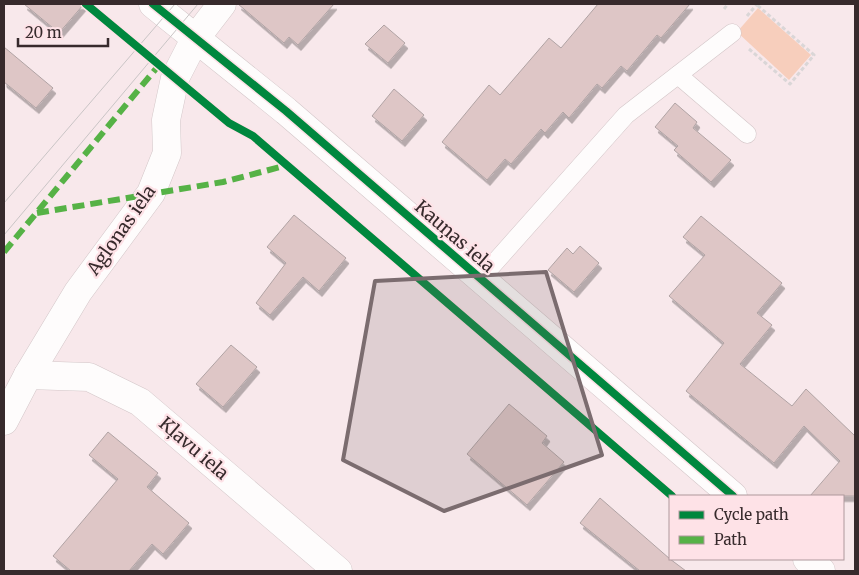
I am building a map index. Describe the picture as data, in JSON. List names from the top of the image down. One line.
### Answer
{"streets":{"street":["Aglonas iela","Kauņas iela","Kļavu iela"]},"crossings":[["Aglonas iela","Kauņas iela"],["Aglonas iela","Kļavu iela"]],"legend":["Cycle path","Path"],"scale_bar":"20 m"}
